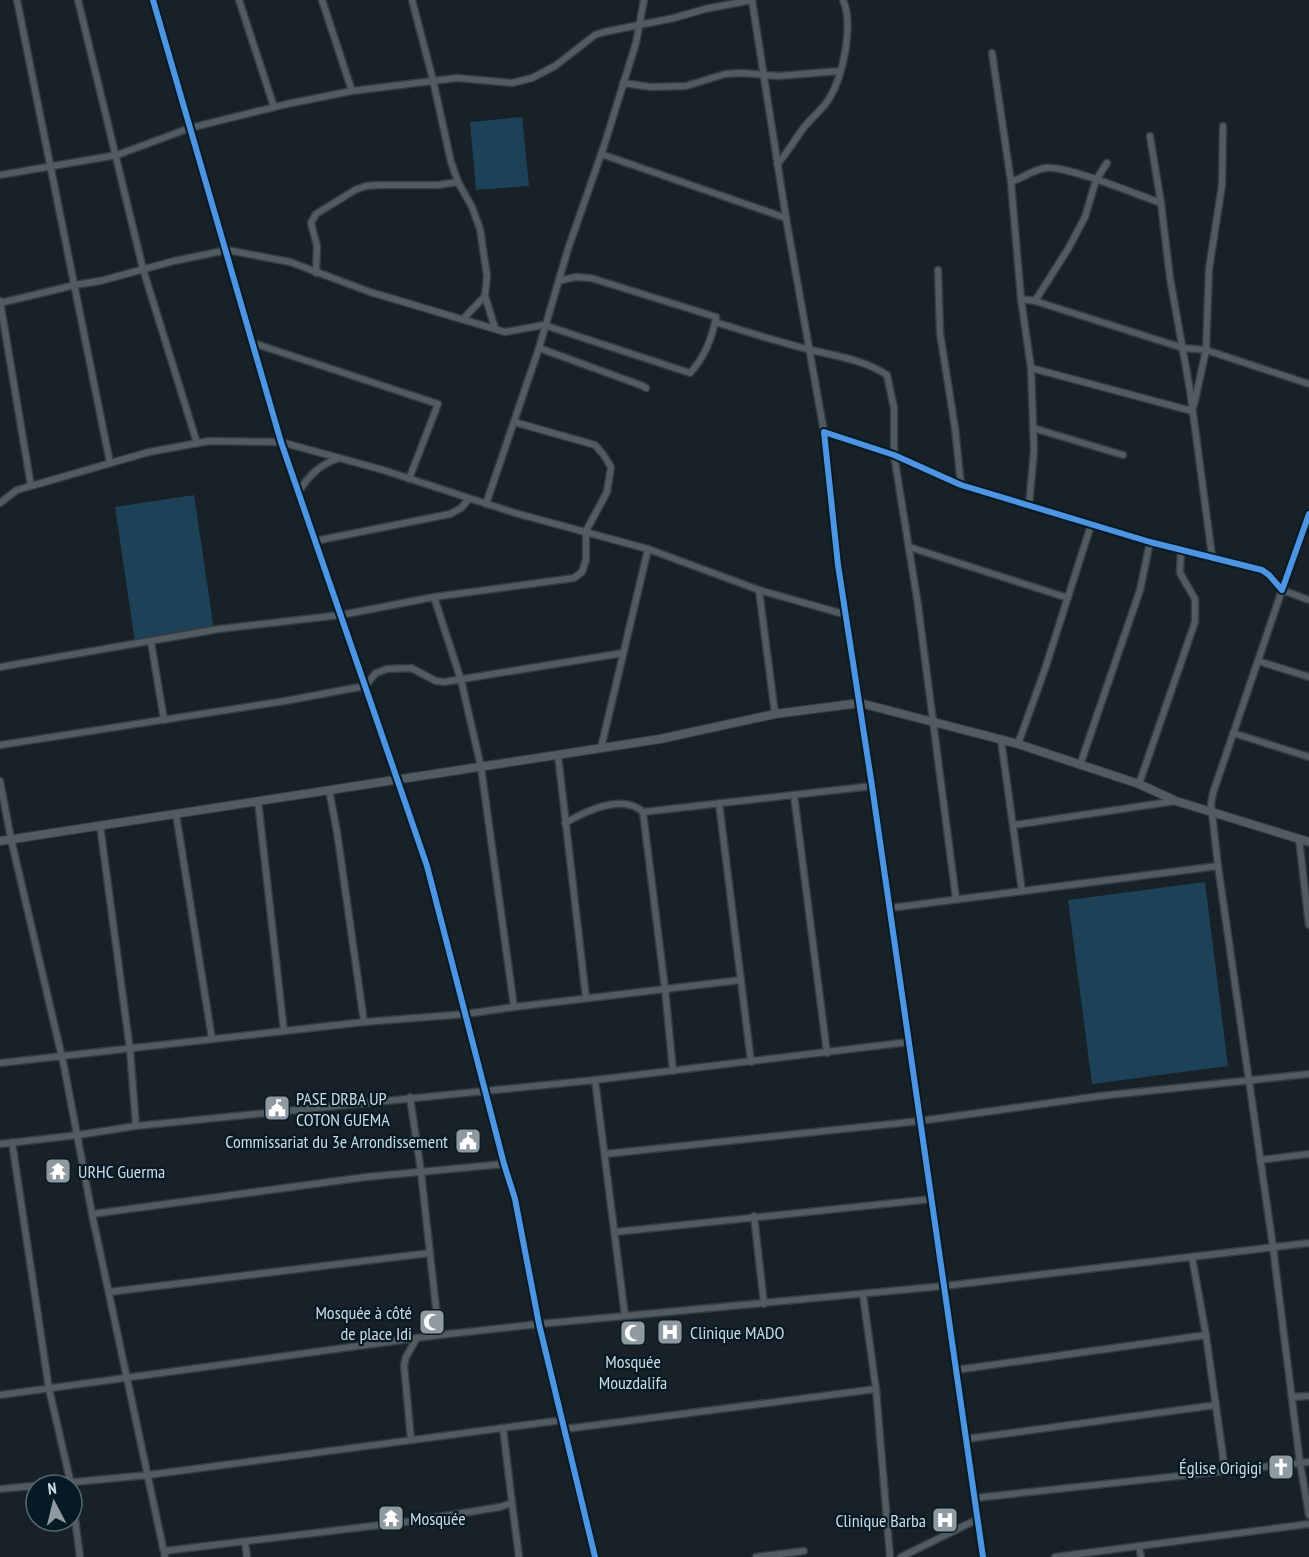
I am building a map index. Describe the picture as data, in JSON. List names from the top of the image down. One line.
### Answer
{"places":{"public building":["PASE DRBA UP COTON GUEMA","Commissariat du 3e Arrondissement"],"temple":["URHC Guerma","Mosquée"],"mosque":["Mosquée à côté de place Idi","Mosquée Mouzdalifa"],"hospital":["Clinique MADO","Clinique Barba"],"church":["Église Origigi"]},"north":"top"}
